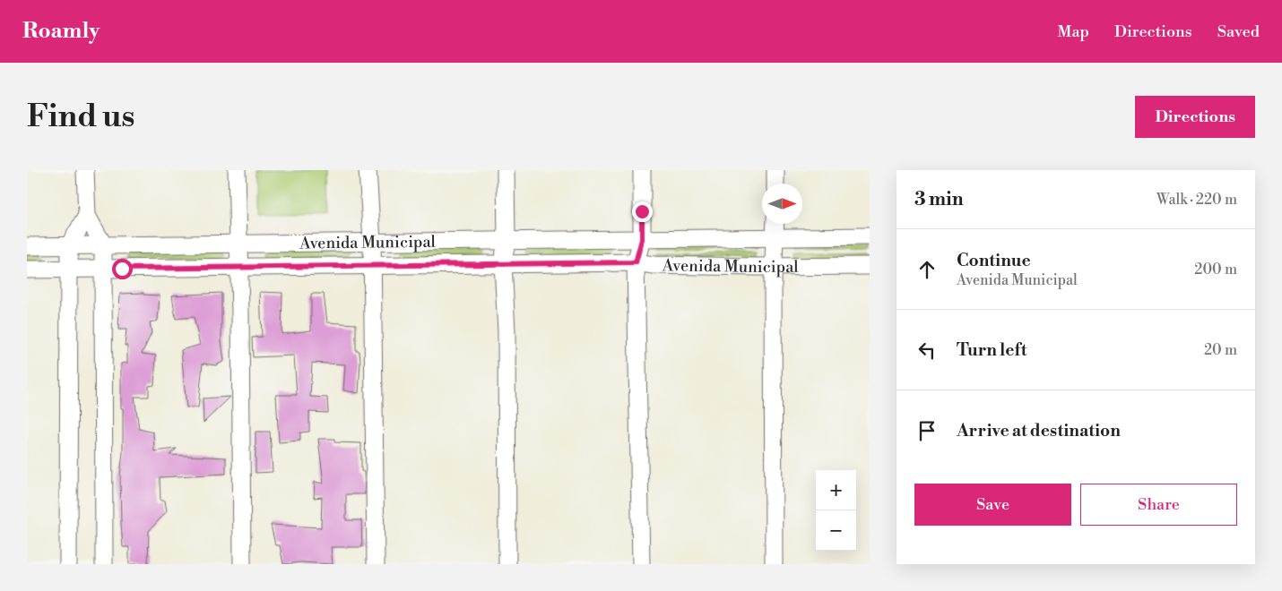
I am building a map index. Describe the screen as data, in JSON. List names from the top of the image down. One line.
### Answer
{"streets":{"street":["Avenida Municipal"]},"north":"right","page":{"header":"Roamly","nav":["Map","Directions","Saved"],"buttons":["Directions",["Save","Share"]],"title":"Find us","heading":["3 min","Walk · 220 m"],"list":[["Continue","Avenida Municipal","200 m"],["Turn left","20 m"],"Arrive at destination"],"map_buttons":["+","−"]}}
